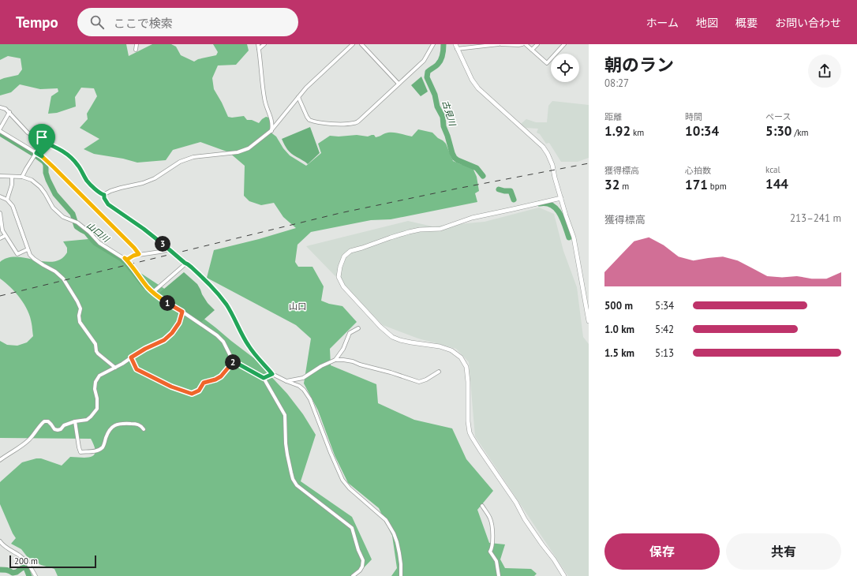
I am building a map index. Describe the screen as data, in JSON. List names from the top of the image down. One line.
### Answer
{"districts":["山口"],"water":["古見川","山口川"],"scale_bar":"200 m","page":{"header":"Tempo","search":"ここで検索","nav":["ホーム","地図","概要","お問い合わせ"],"heading":["朝のラン","08:27"],"stats":[["距離","1.92 km"],["時間","10:34"],["ペース","5:30 /km"],["獲得標高","32 m"],["心拍数","171 bpm"],["kcal","144"]],"chart":["獲得標高","213–241 m"],"pins":["3","1","2"],"list":[{"name":"500 m","note":"5:34"},{"name":"1.0 km","note":"5:42"},{"name":"1.5 km","note":"5:13"}],"buttons":["保存","共有"],"scale":"200 m"}}
